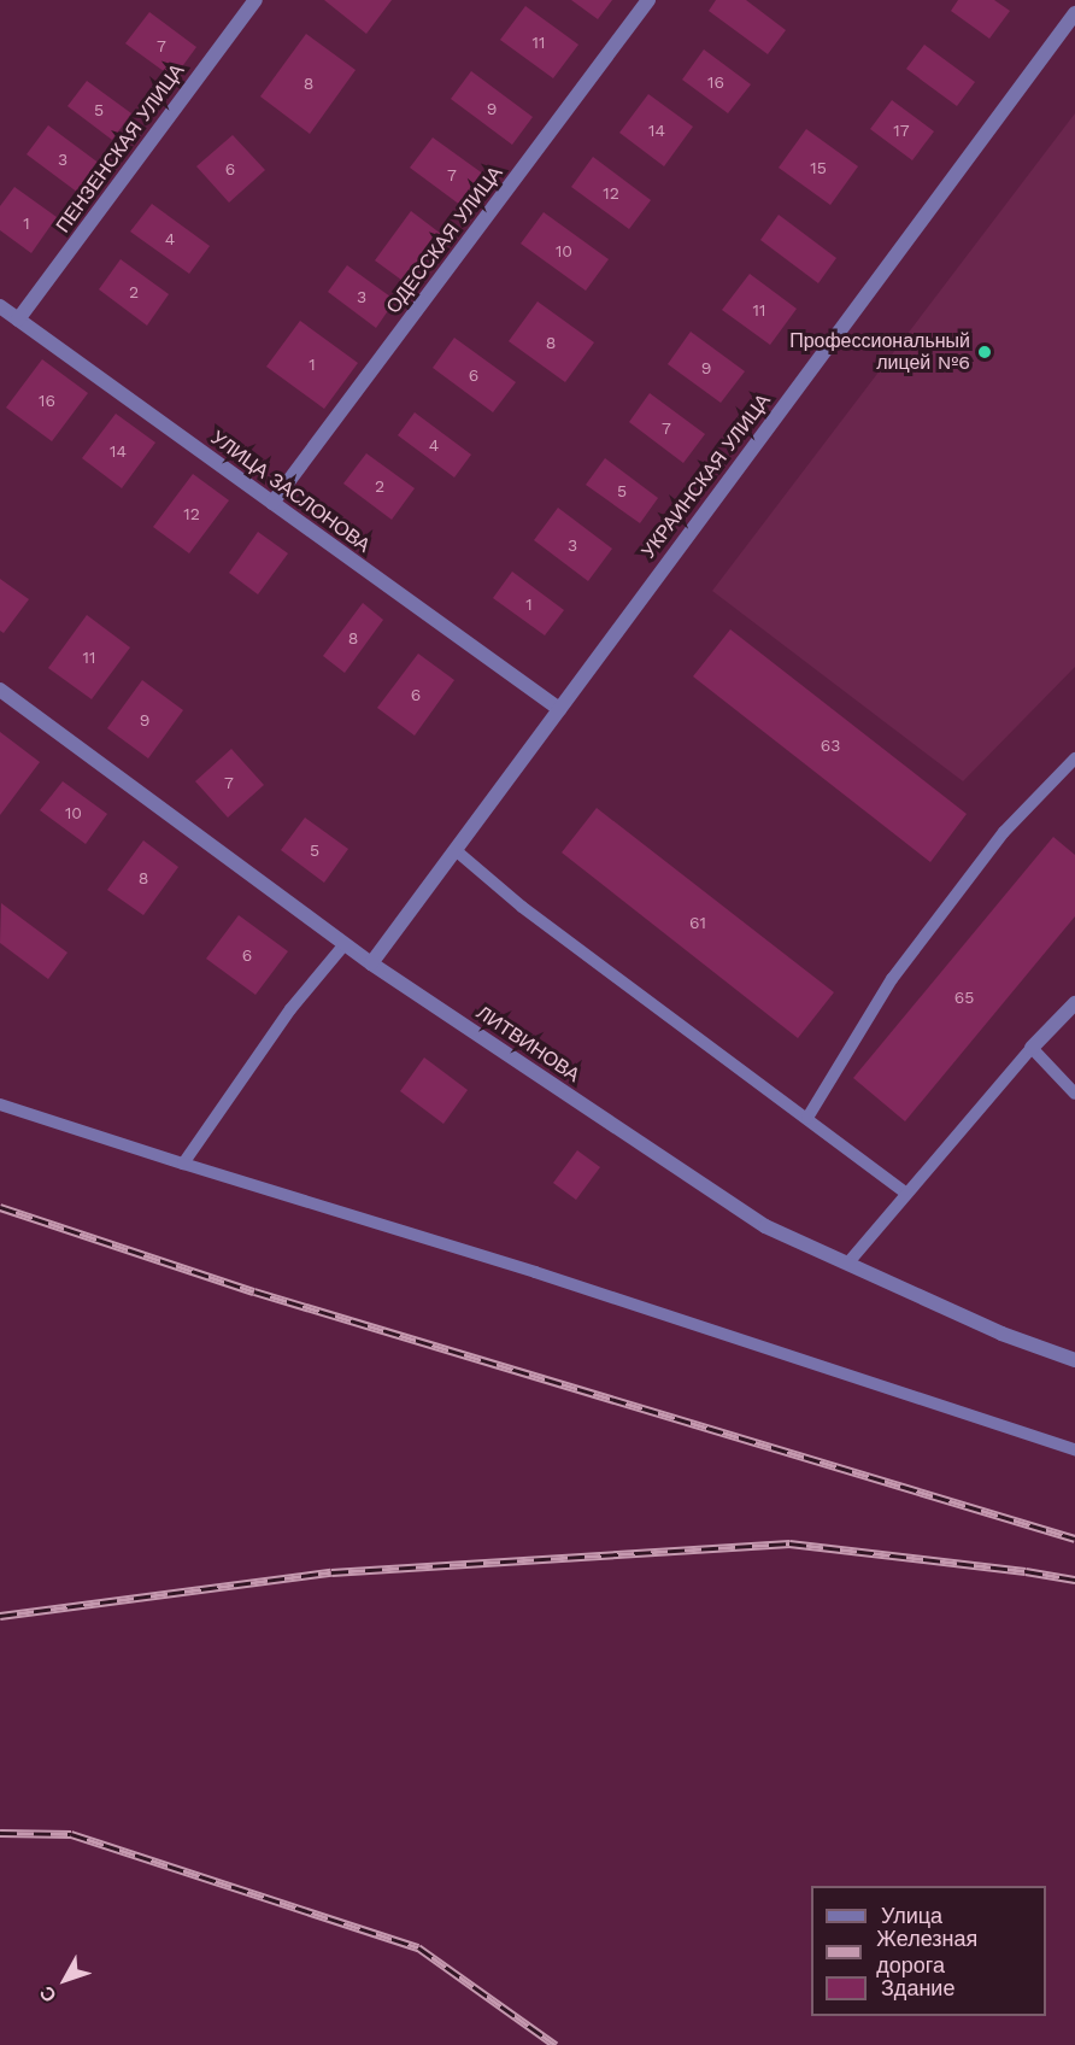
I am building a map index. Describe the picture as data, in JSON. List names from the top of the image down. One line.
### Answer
{"streets":{"street":["ПЕНЗЕНСКАЯ УЛИЦА","ОДЕССКАЯ УЛИЦА","УКРАИНСКАЯ УЛИЦА","УЛИЦА ЗАСЛОНОВА","ЛИТВИНОВА"]},"crossings":[["ПЕНЗЕНСКАЯ УЛИЦА","УЛИЦА ЗАСЛОНОВА"],["ОДЕССКАЯ УЛИЦА","УЛИЦА ЗАСЛОНОВА"],["УКРАИНСКАЯ УЛИЦА","УЛИЦА ЗАСЛОНОВА"],["УКРАИНСКАЯ УЛИЦА","ЛИТВИНОВА"]],"places":["Профессиональный лицей №6"],"house_numbers":["11","7","16","8","9","5","14","17","3","15","6","7","12","1","4","10","2","3","11","8","1","9","6","16","7","4","14","2","5","12","3","1","8","11","6","9","63","7","10","5","8","61","6","65"],"legend":["Улица","Железная дорога","Здание"],"north":"bottom left"}
